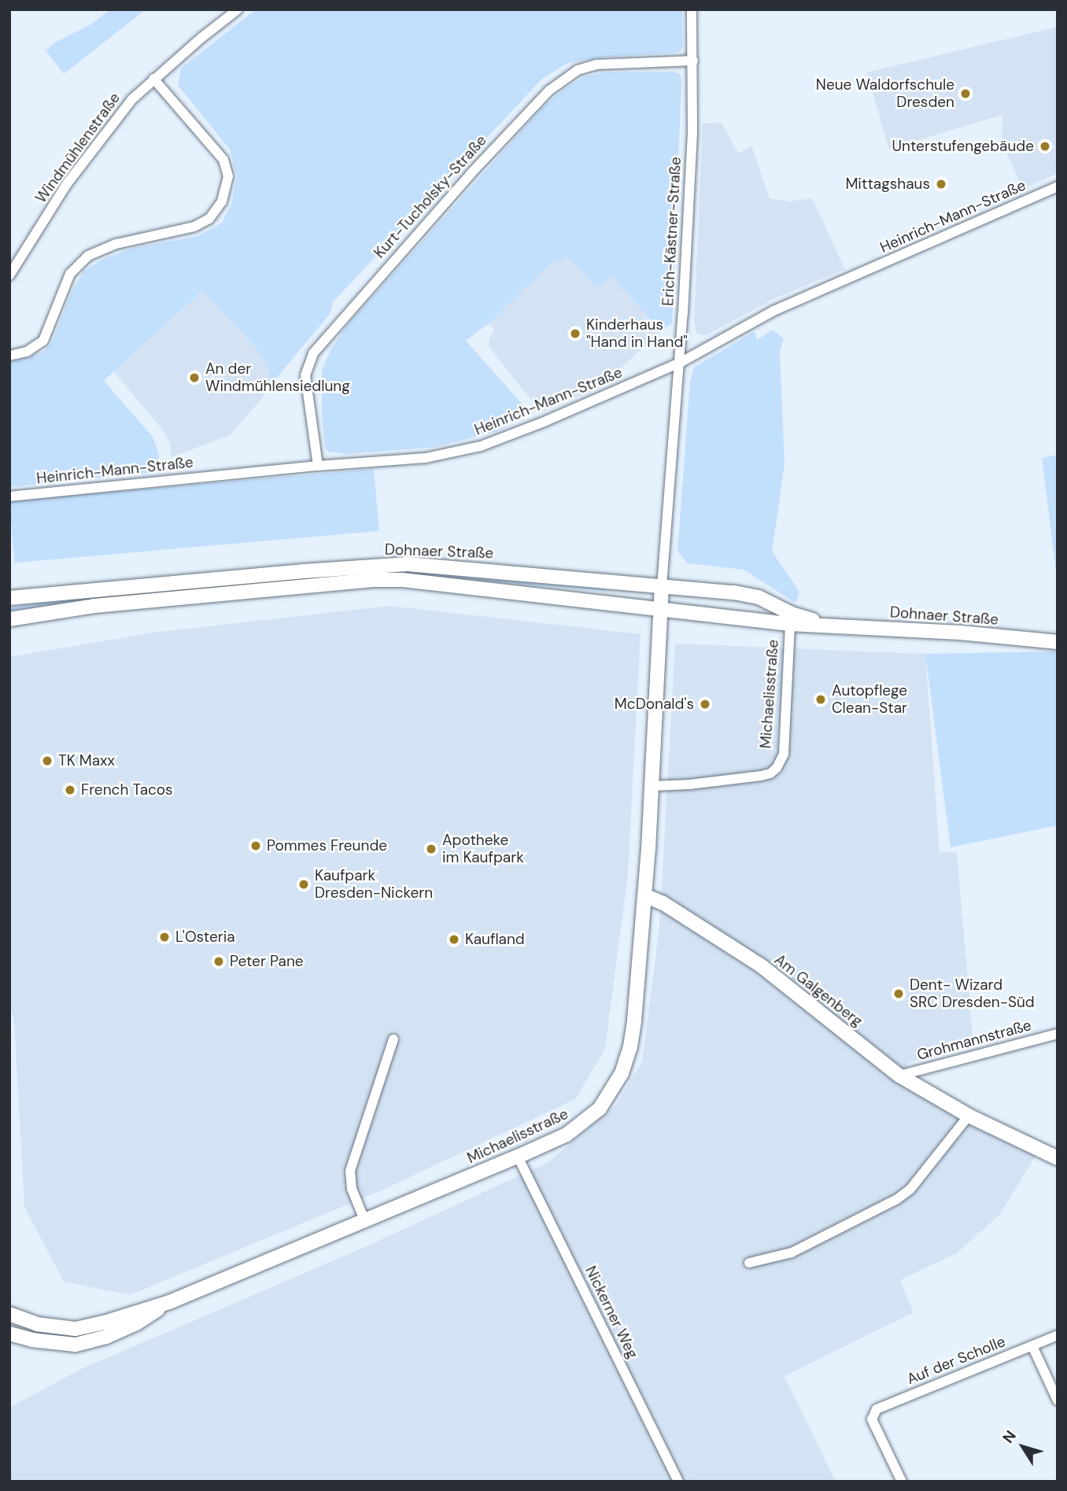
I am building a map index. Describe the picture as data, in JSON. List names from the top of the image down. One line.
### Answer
{"streets":{"main road":["Dohnaer Straße","Michaelisstraße","Am Galgenberg"],"street":["Windmühlenstraße","Kurt-Tucholsky-Straße","Heinrich-Mann-Straße","Erich-Kästner-Straße","Grohmannstraße","Nickerner Weg","Auf der Scholle"]},"crossings":[["Kurt-Tucholsky-Straße","Heinrich-Mann-Straße"],["Kurt-Tucholsky-Straße","Erich-Kästner-Straße"],["Heinrich-Mann-Straße","Erich-Kästner-Straße"],["Erich-Kästner-Straße","Dohnaer Straße"],["Erich-Kästner-Straße","Michaelisstraße"],["Dohnaer Straße","Michaelisstraße"],["Michaelisstraße","Am Galgenberg"],["Michaelisstraße","Nickerner Weg"],["Am Galgenberg","Grohmannstraße"]],"places":["Neue Waldorfschule Dresden","Unterstufengebäude","Mittagshaus","Kinderhaus \"Hand in Hand\"","An der Windmühlensiedlung","Autopflege Clean-Star","McDonald's","TK Maxx","French Tacos","Pommes Freunde","Apotheke im Kaufpark","Kaufpark Dresden-Nickern","L'Osteria","Kaufland","Peter Pane","Dent- Wizard SRC Dresden-Süd"],"north":"top left"}
